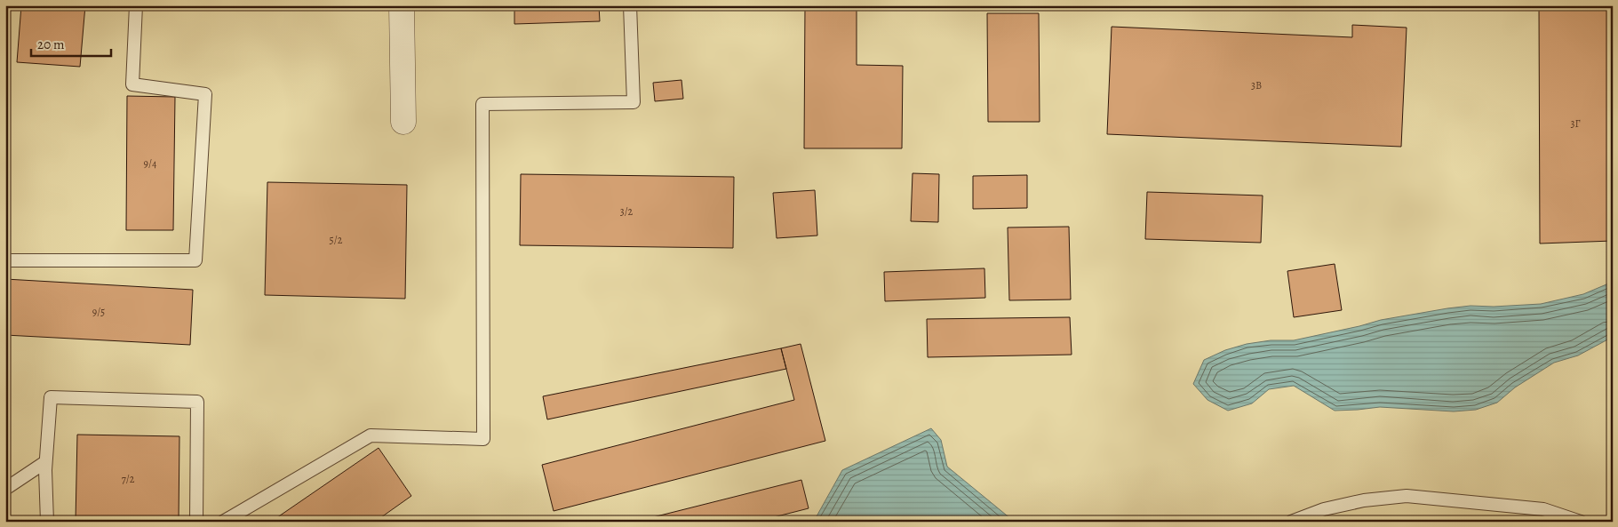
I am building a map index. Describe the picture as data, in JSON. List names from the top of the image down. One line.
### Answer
{"house_numbers":["3В","3Г","9/4","3/2","5/2","9/5","7/2"],"scale_bar":"20 m"}
